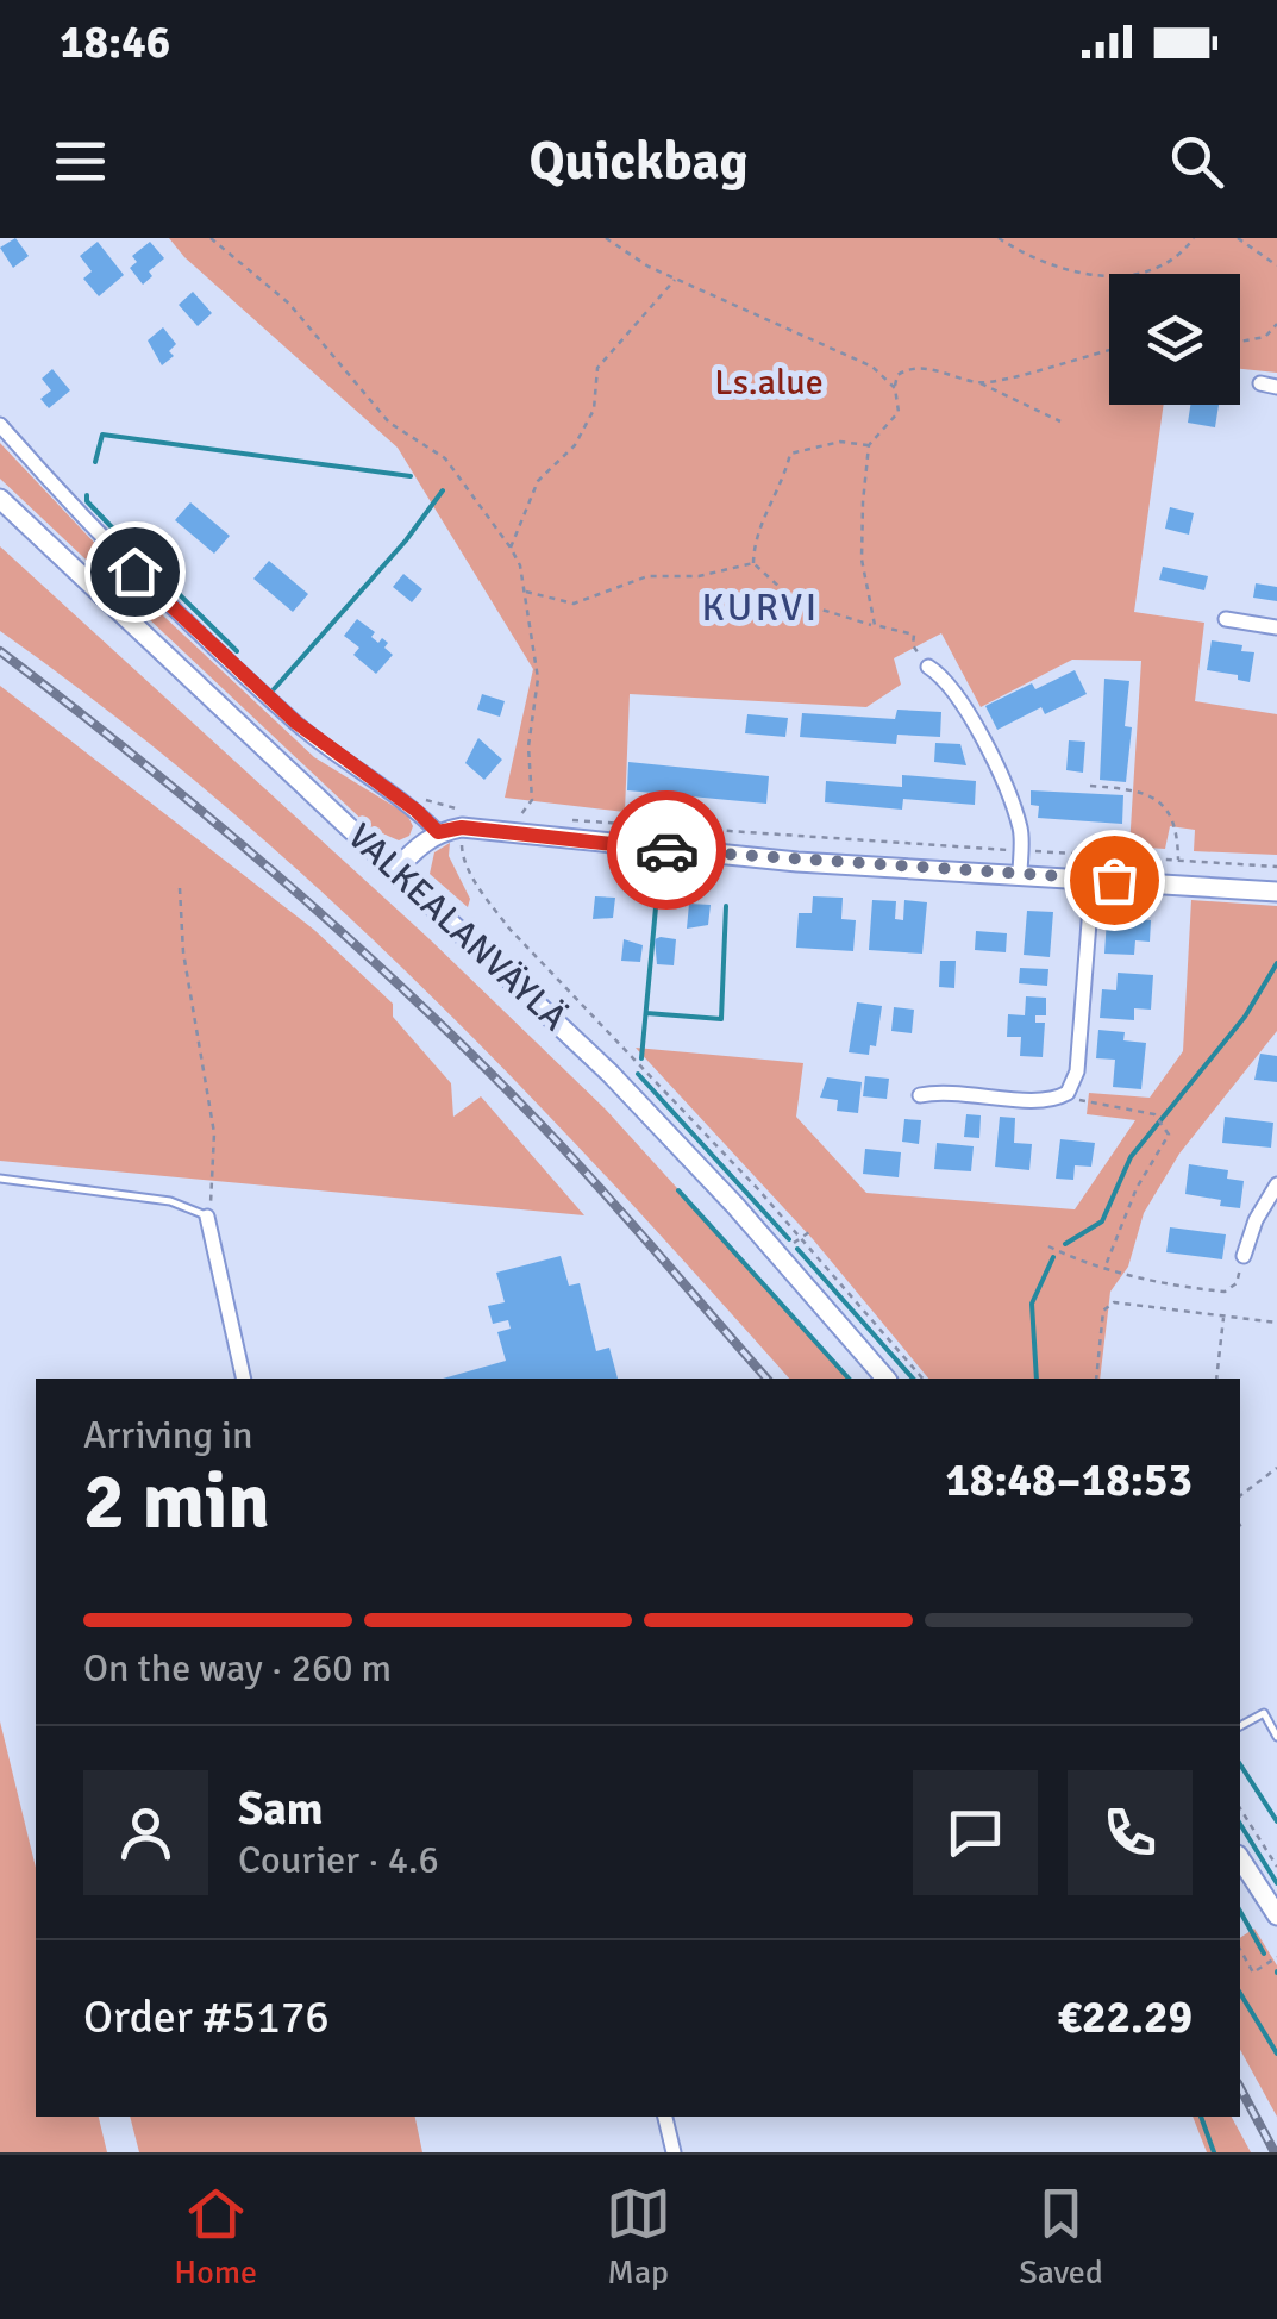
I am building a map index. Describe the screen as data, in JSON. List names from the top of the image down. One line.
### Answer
{"streets":{"main road":["VALKEALANVÄYLÄ"]},"districts":["KURVI"],"parks":["Ls.alue"],"page":{"status":"18:46","header":"Quickbag","heading":["2 min","Arriving in","18:48–18:53"],"panel":["Sam","Courier · 4.6","Order #5176","€22.29"],"bar":"On the way · 260 m","tabs":["Home","Map","Saved"]}}
